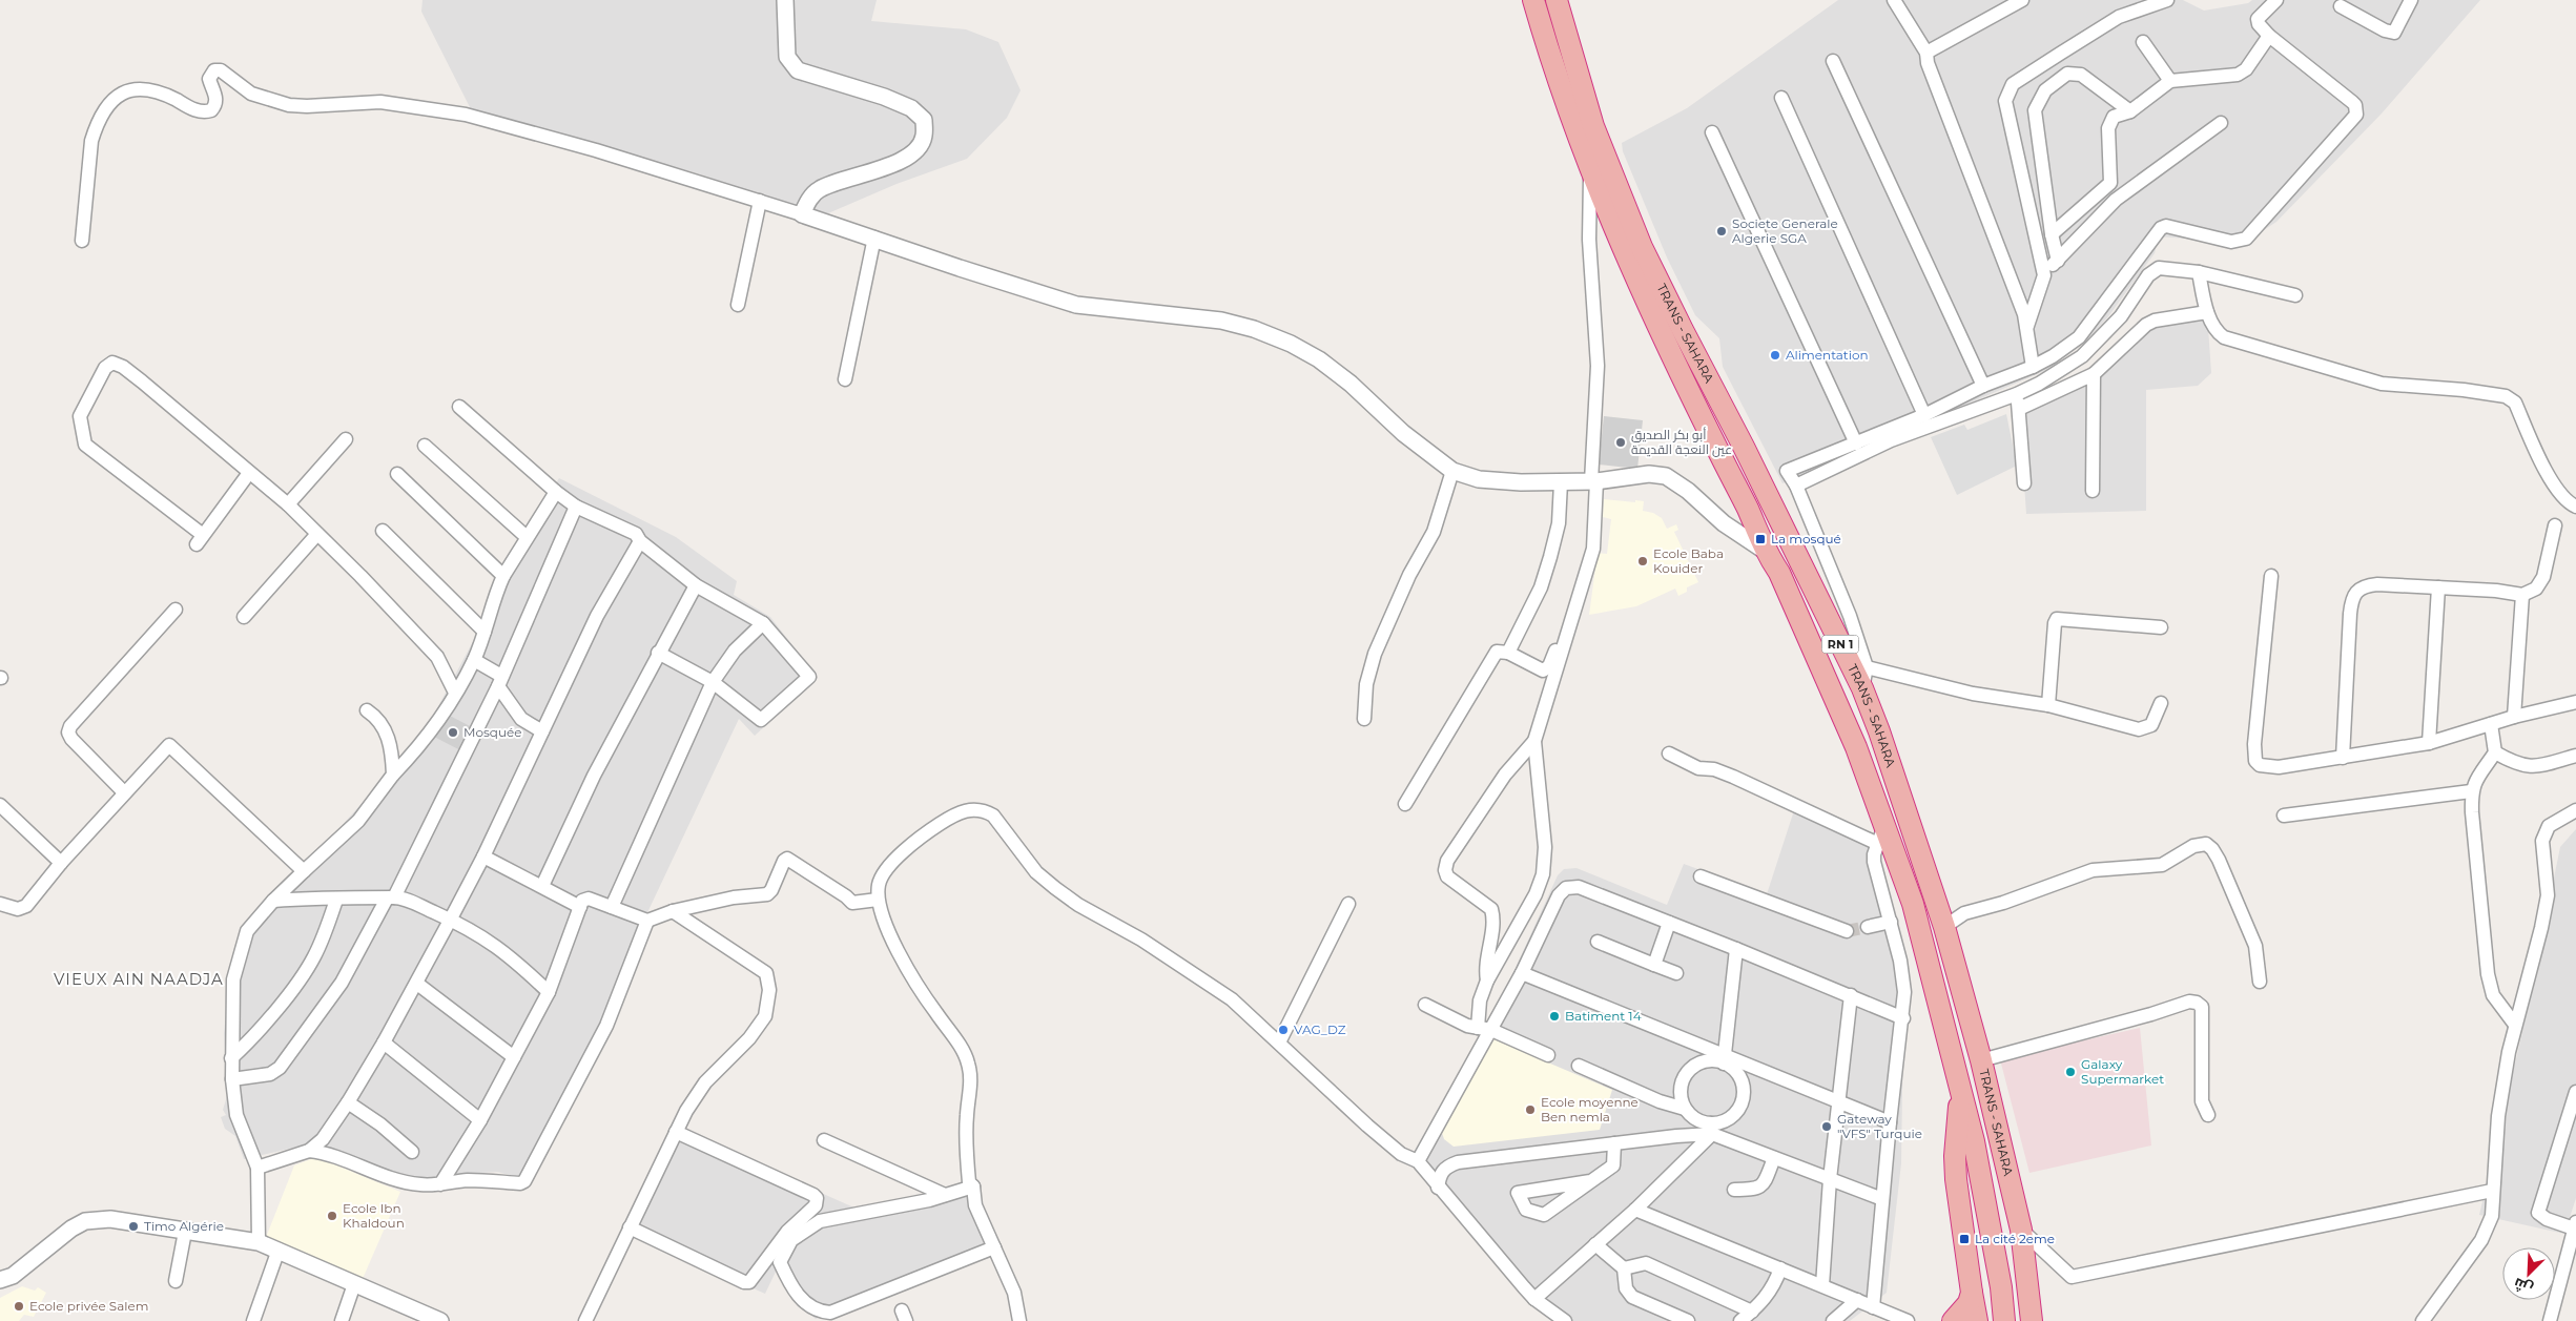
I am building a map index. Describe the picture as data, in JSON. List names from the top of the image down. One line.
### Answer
{"streets":{"highway":["TRANS - SAHARA","RN 1"]},"districts":["VIEUX AIN NAADJA"],"places":{"other":["Societe Generale Algerie SGA","Alimentation","أبو بكر الصديق عين النعجة القديمة","Ecole Baba Kouider","Mosquée","Batiment 14","VAG_DZ","Galaxy Supermarket","Ecole moyenne Ben nemla","Gateway \"VFS\" Turquie","Ecole Ibn Khaldoun","Timo Algérie","Ecole privée Salem"],"transit":["La mosqué","La cité 2eme"]},"north":"bottom left"}
